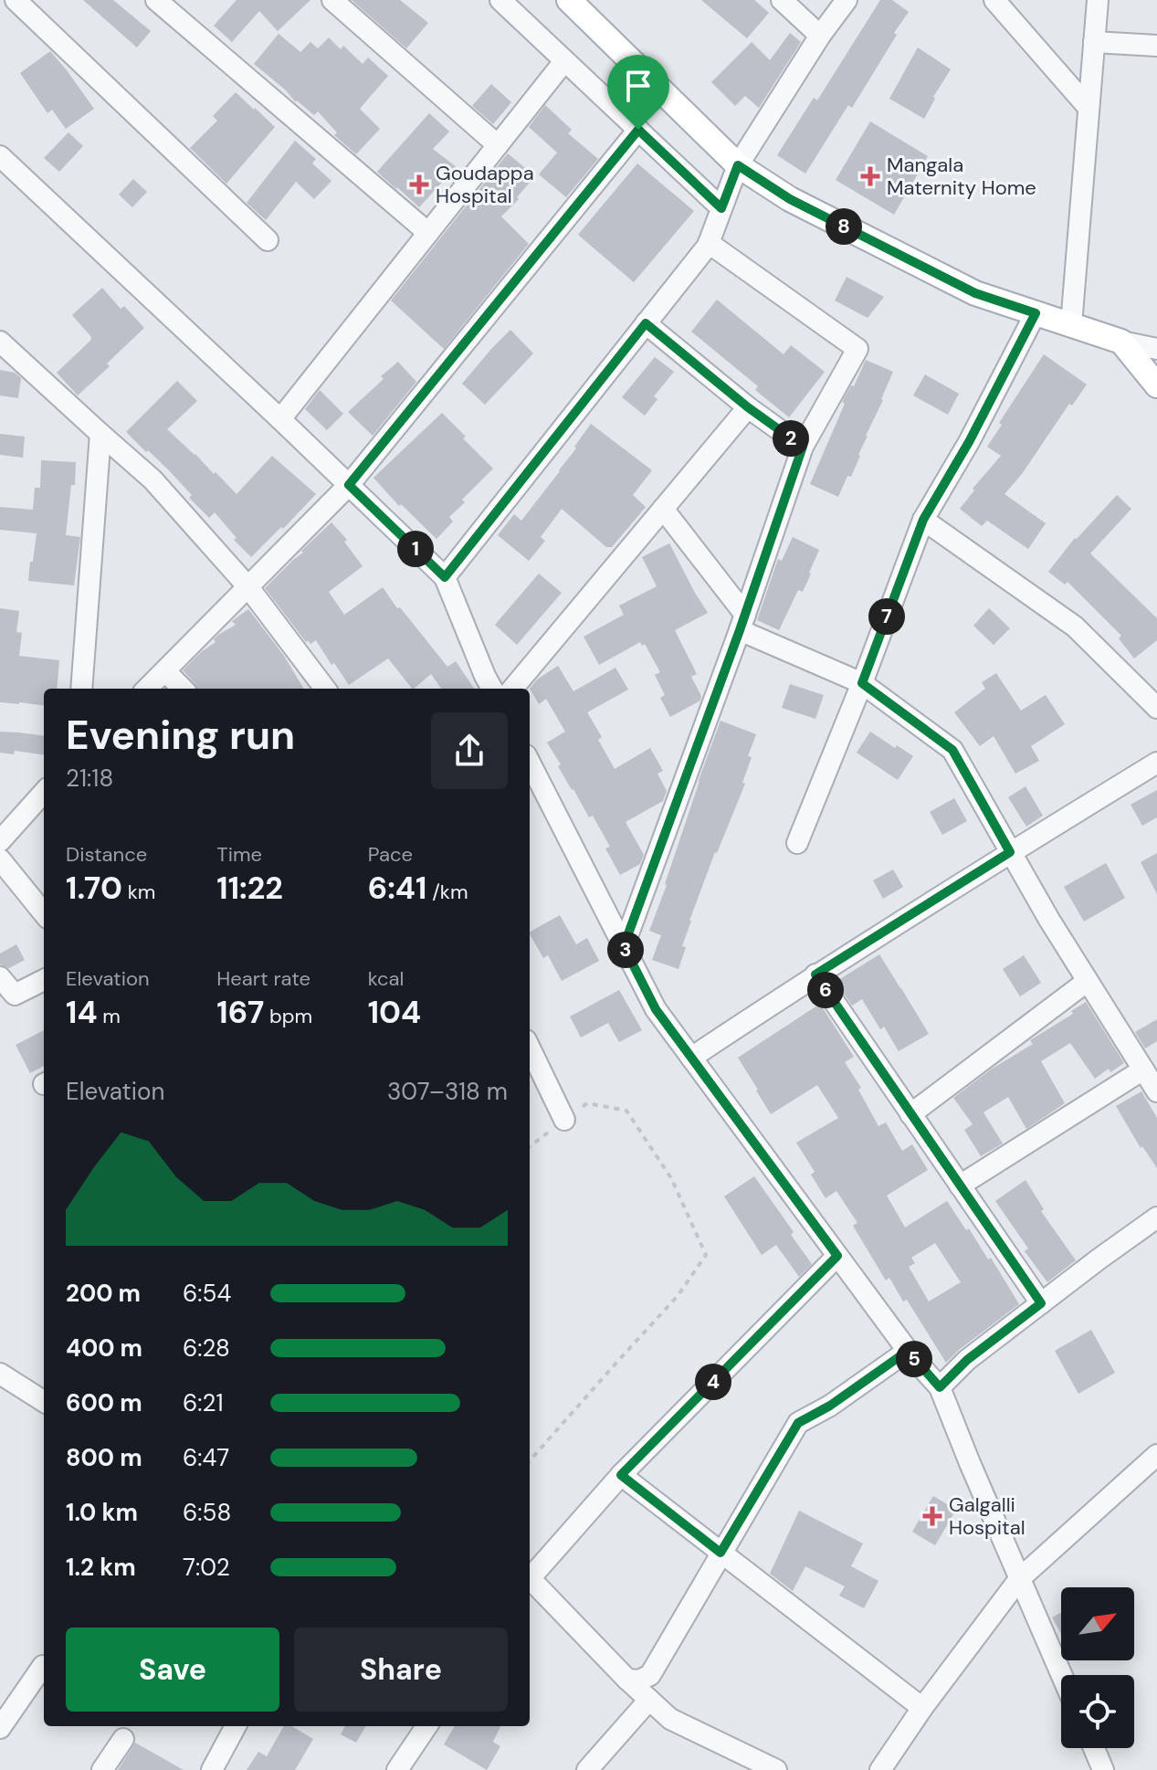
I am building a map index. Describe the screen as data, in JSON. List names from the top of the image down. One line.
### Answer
{"places":{"health":["Mangala Maternity Home","Goudappa Hospital","Galgalli Hospital"]},"north":"top right","page":{"pins":["8","2","1","7","3","6","5","4"],"heading":["Evening run","21:18"],"stats":[["Distance","1.70 km"],["Time","11:22"],["Pace","6:41 /km"],["Elevation","14 m"],["Heart rate","167 bpm"],["kcal","104"]],"chart":["Elevation","307–318 m"],"list":[{"name":"200 m","note":"6:54"},{"name":"400 m","note":"6:28"},{"name":"600 m","note":"6:21"},{"name":"800 m","note":"6:47"},{"name":"1.0 km","note":"6:58"},{"name":"1.2 km","note":"7:02"}],"buttons":["Save","Share"]}}
